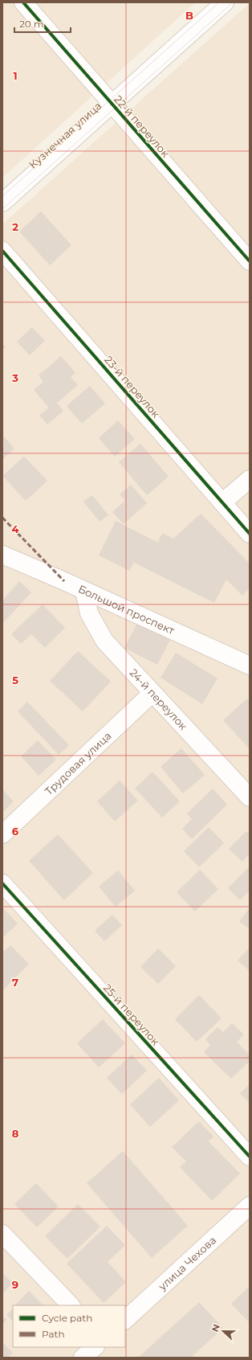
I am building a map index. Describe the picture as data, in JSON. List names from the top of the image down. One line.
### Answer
{"streets":{"street":["22-й переулок","Кузнечная улица","23-й переулок","Большой проспект","24-й переулок","Трудовая улица","25-й переулок","улица Чехова"]},"crossings":[["22-й переулок","Кузнечная улица"],["Большой проспект","24-й переулок"],["24-й переулок","Трудовая улица"]],"legend":["Cycle path","Path"],"scale_bar":"20 m","north":"left","grid":{"columns":["B"],"rows":["1","2","3","4","5","6","7","8","9"]}}
